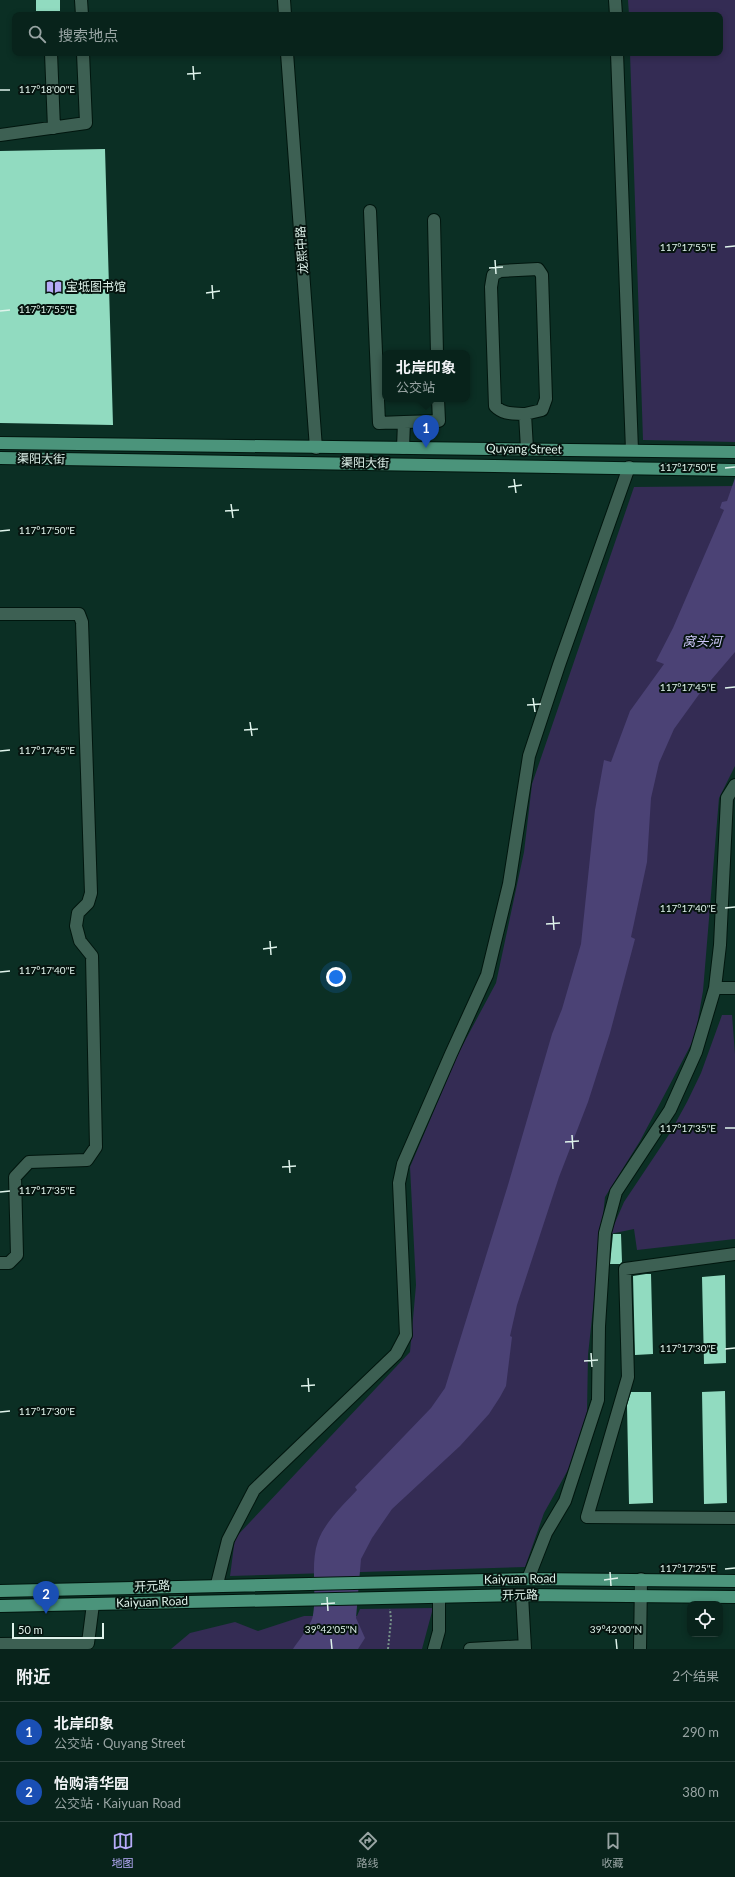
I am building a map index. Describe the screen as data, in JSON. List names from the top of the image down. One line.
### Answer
{"streets":{"main road":["Quyang Street","渠阳大街","Kaiyuan Road","开元路"],"street":["龙熙中路"]},"crossings":[["龙熙中路","Quyang Street"],["龙熙中路","渠阳大街"],["Quyang Street","渠阳大街"],["Kaiyuan Road","开元路"]],"water":["窝头河"],"places":{"library":["宝坻图书馆"]},"scale_bar":"50 m","page":{"search":"搜索地点","popup":["北岸印象","公交站"],"pins":["1","2"],"scale":"50 m","heading":["附近","2个结果"],"list":[{"mark":"1","name":"北岸印象","note":"公交站 · Quyang Street","value":"290 m"},{"mark":"2","name":"怡购清华园","note":"公交站 · Kaiyuan Road","value":"380 m"}],"nav":["地图","路线","收藏"]},"coordinates":["117°18'00\"E","117°17'55\"E","117°17'50\"E","117°17'45\"E","117°17'40\"E","117°17'35\"E","117°17'30\"E","117°17'25\"E","39°42'05\"N","39°42'00\"N"]}
